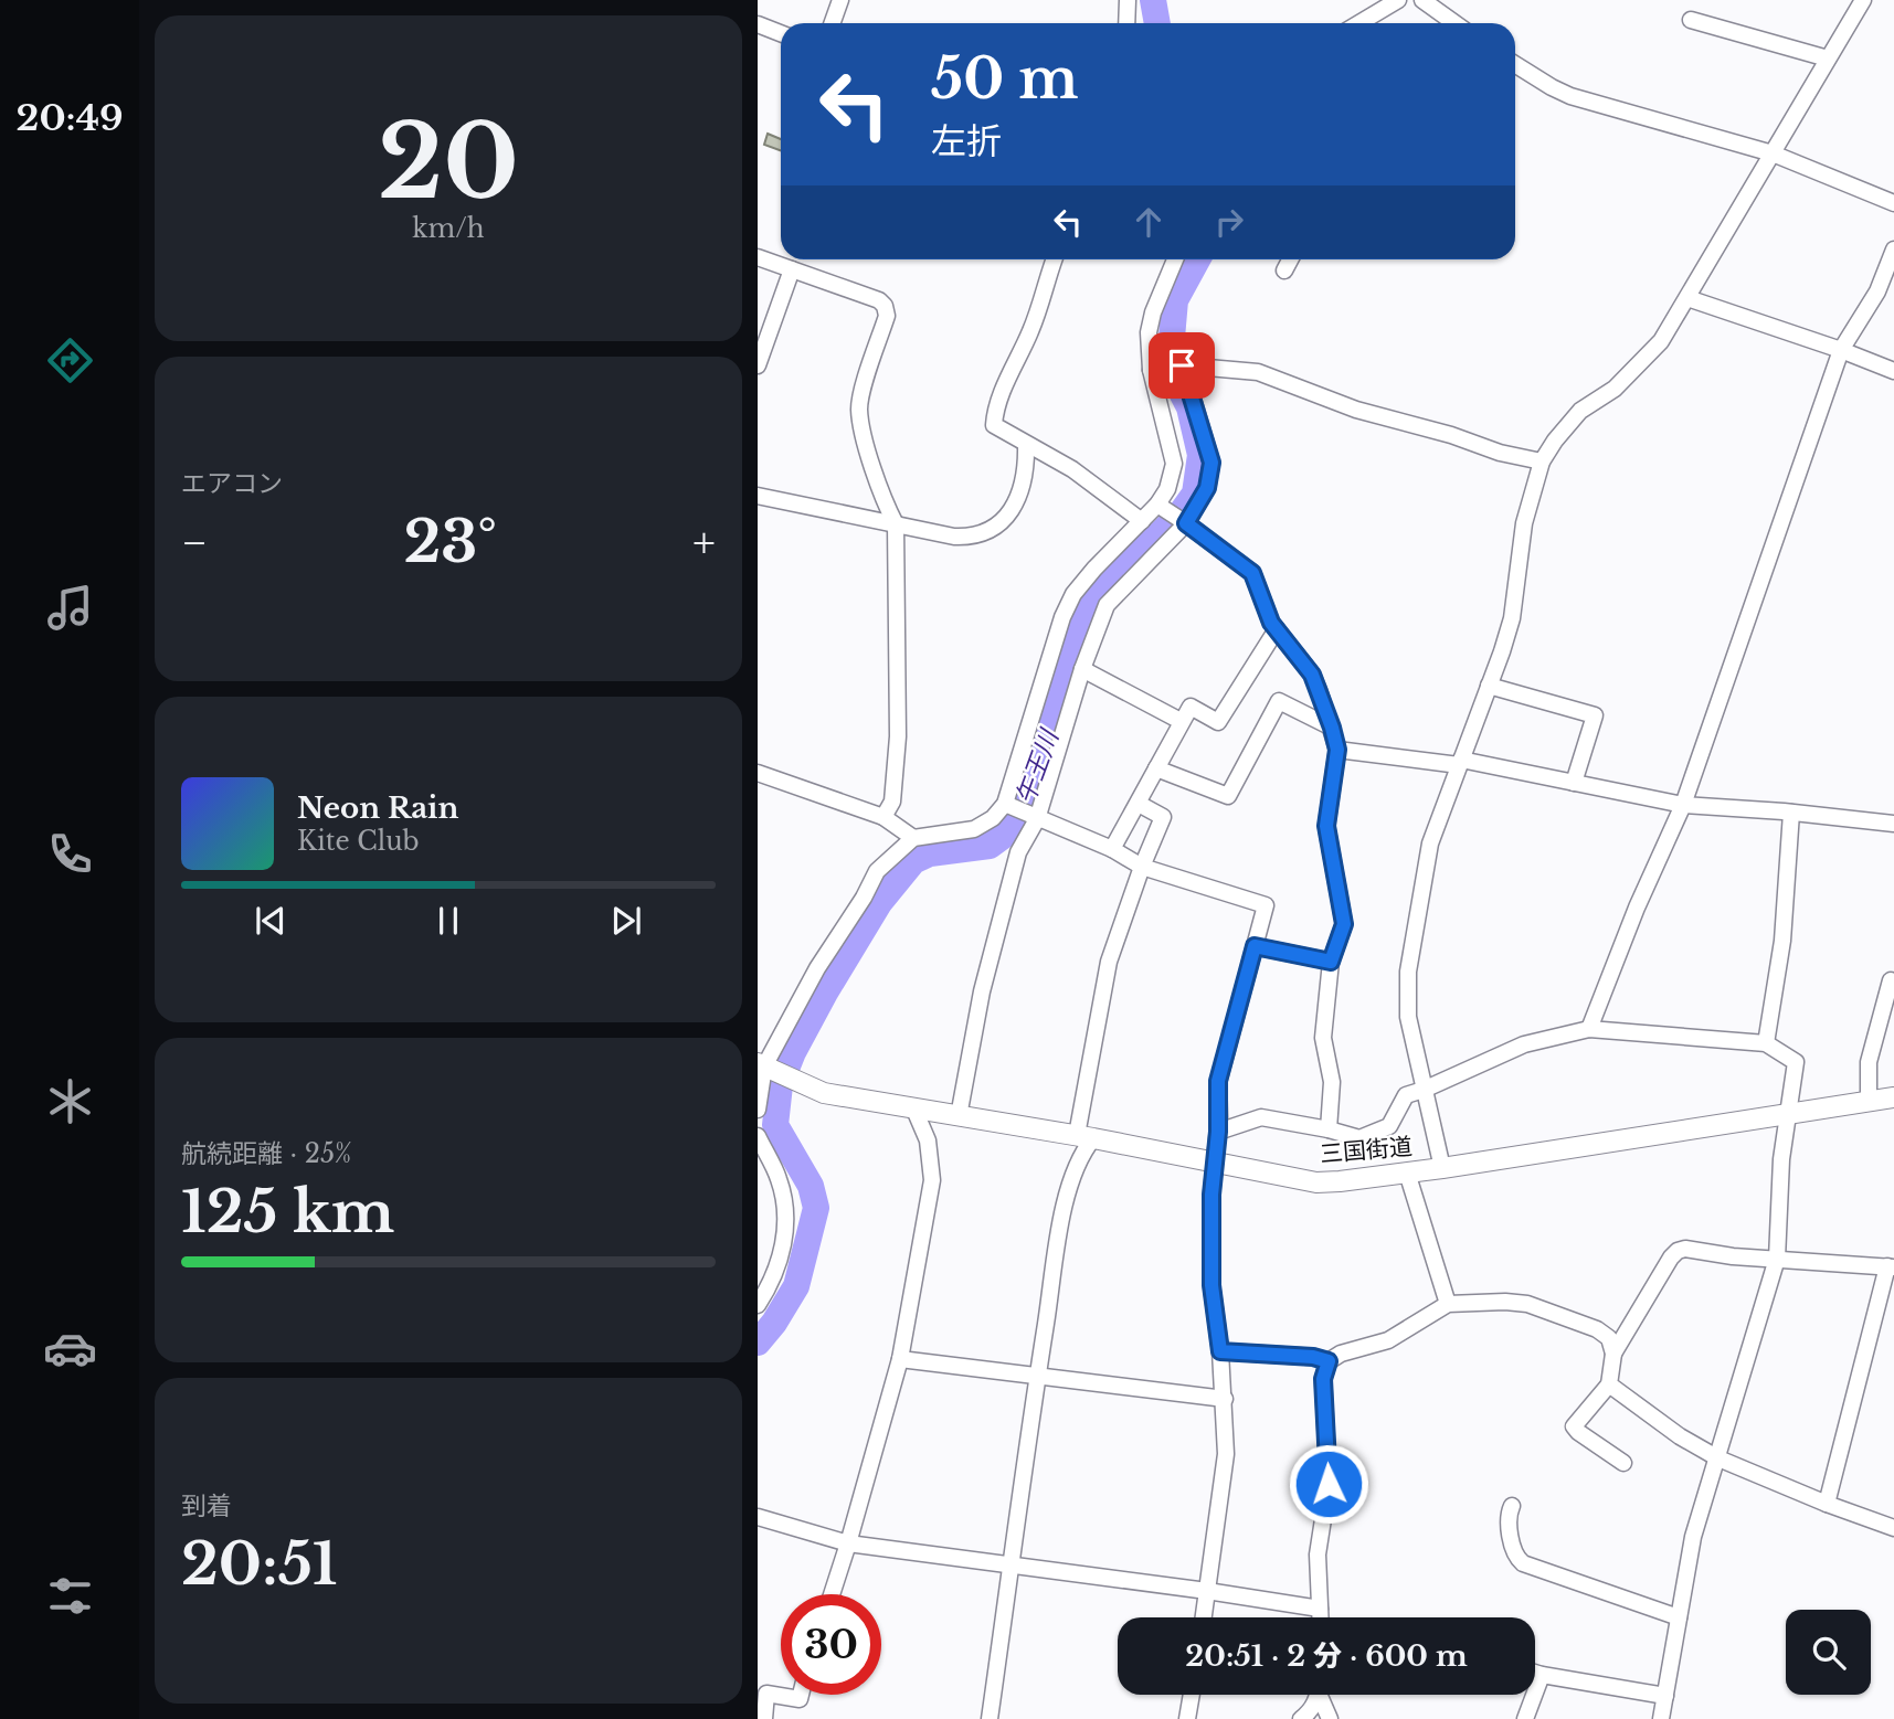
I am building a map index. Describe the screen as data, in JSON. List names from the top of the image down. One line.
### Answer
{"streets":{"street":["三国街道"]},"water":["午王川"],"page":{"tabs":"20:49","tile":[["20","km/h"],"エアコン",["航続距離 · 25%","125 km"],["到着","20:51"]],"turn":["50 m","左折"],"heat":["−","23°","+"],"song":["Neon Rain","Kite Club"],"limit":"30","trip":"20:51 · 2 分 · 600 m"}}
